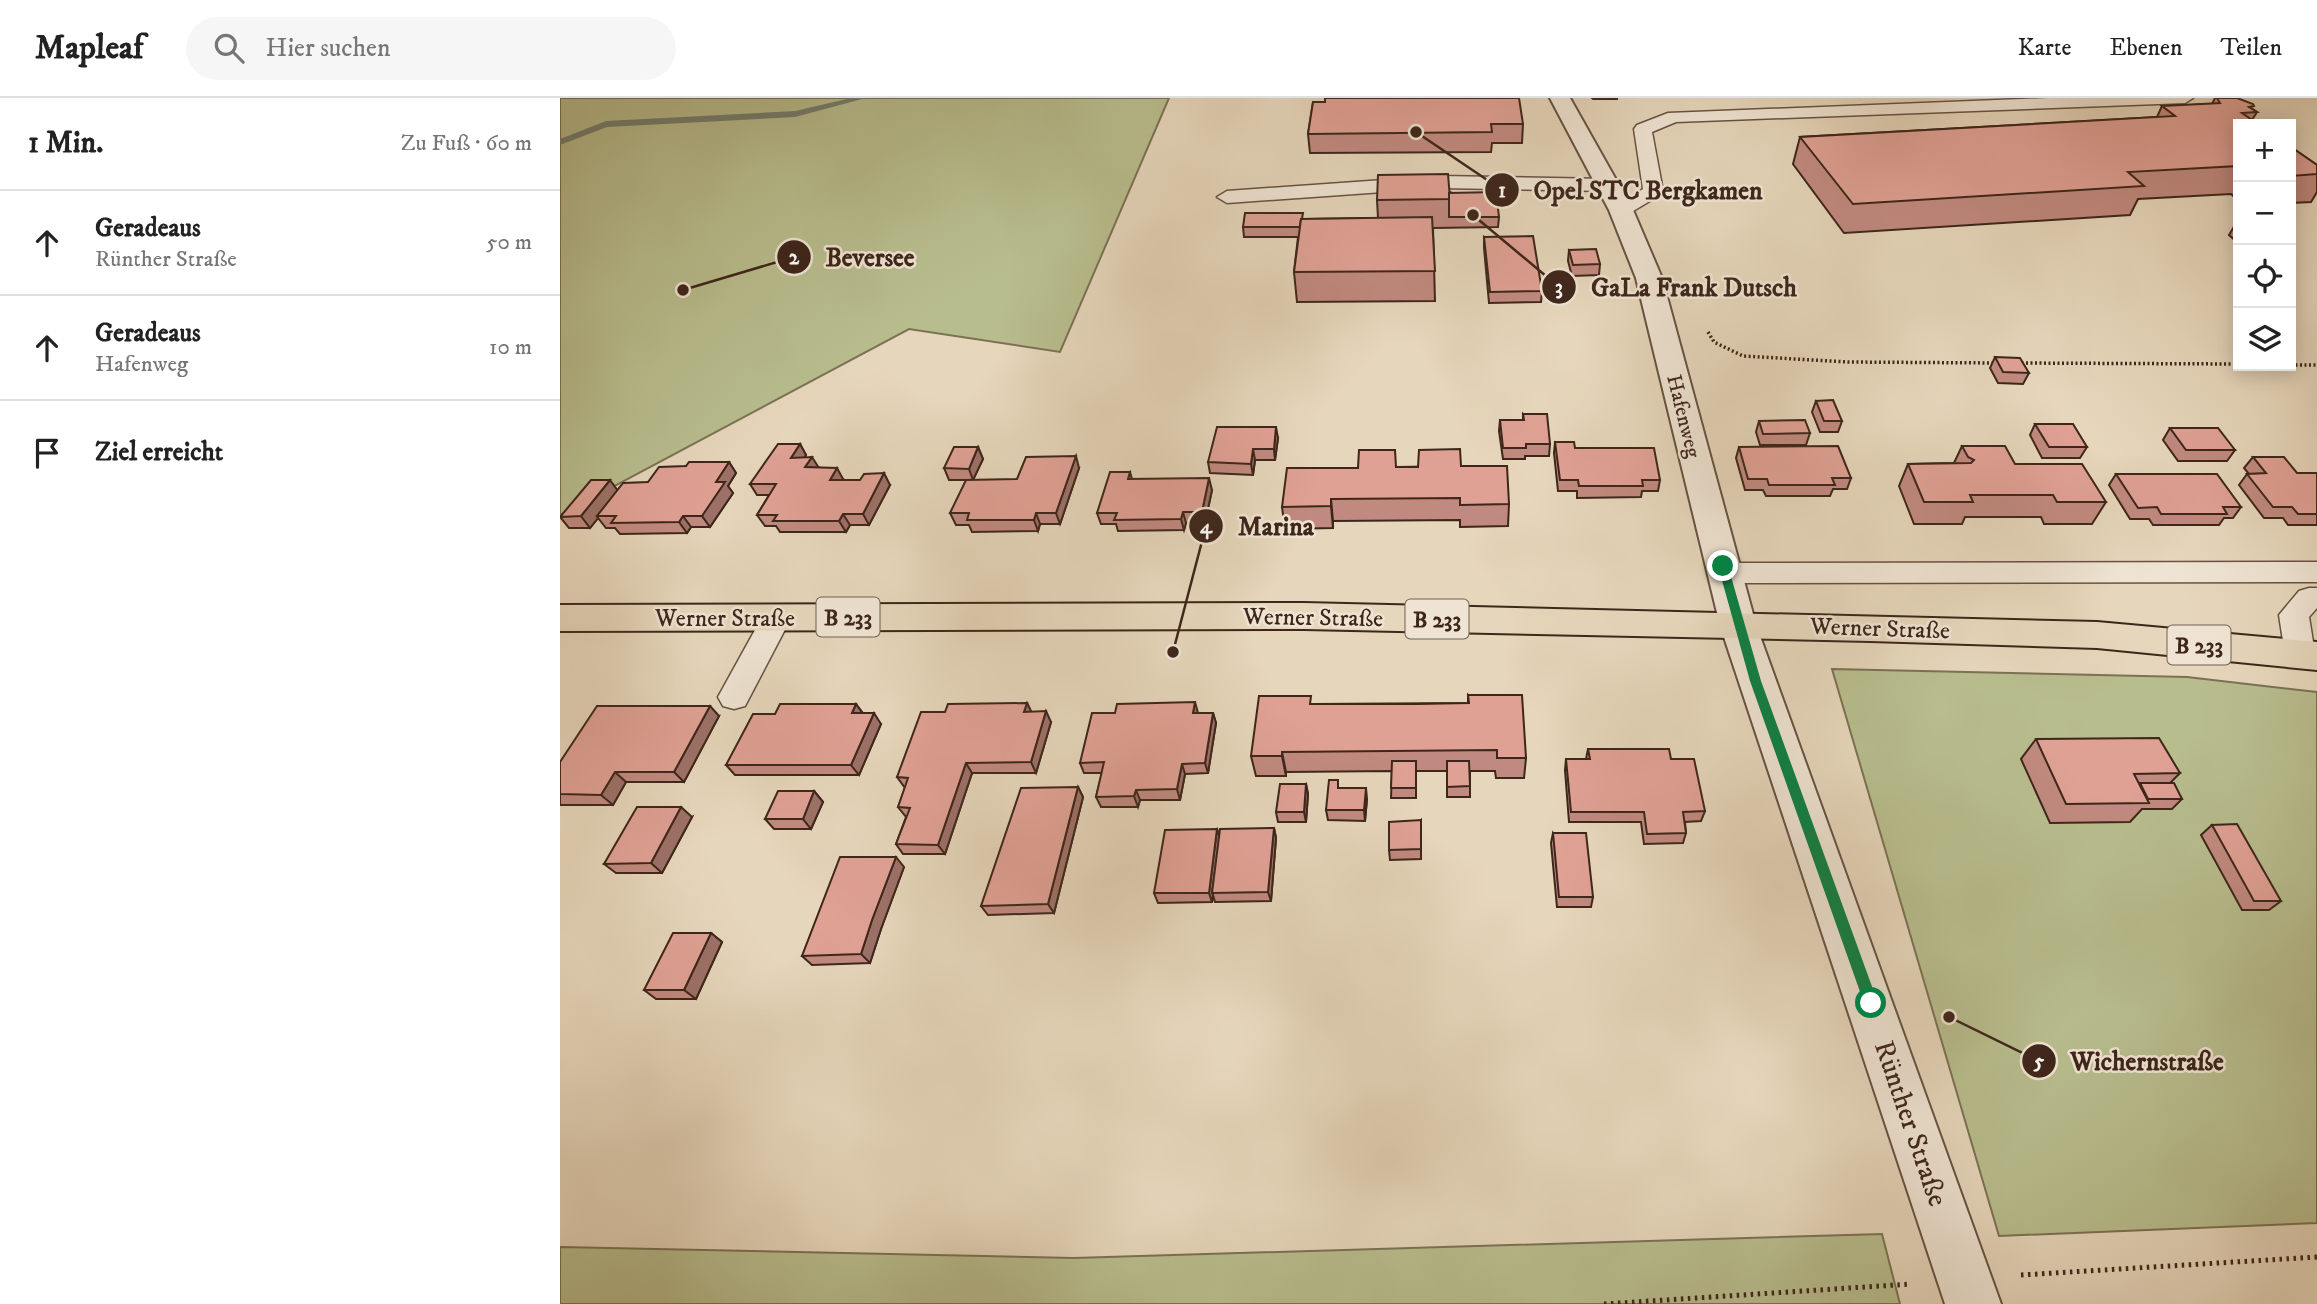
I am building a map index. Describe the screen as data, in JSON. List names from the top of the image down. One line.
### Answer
{"streets":{"main road":["B 233","Werner Straße"],"street":["Hafenweg","Rünther Straße"]},"crossings":[["Hafenweg","Werner Straße"],["Hafenweg","Rünther Straße"],["Werner Straße","Rünther Straße"]],"places":["Opel STC Bergkamen","GaLa Frank Dutsch","Beversee","Marina","Wichernstraße"],"page":{"header":"Mapleaf","search":"Hier suchen","nav":["Karte","Ebenen","Teilen"],"heading":["1 Min.","Zu Fuß · 60 m"],"map_buttons":["+","−"],"list":[["Geradeaus","Rünther Straße","50 m"],["Geradeaus","Hafenweg","10 m"],"Ziel erreicht"]}}
